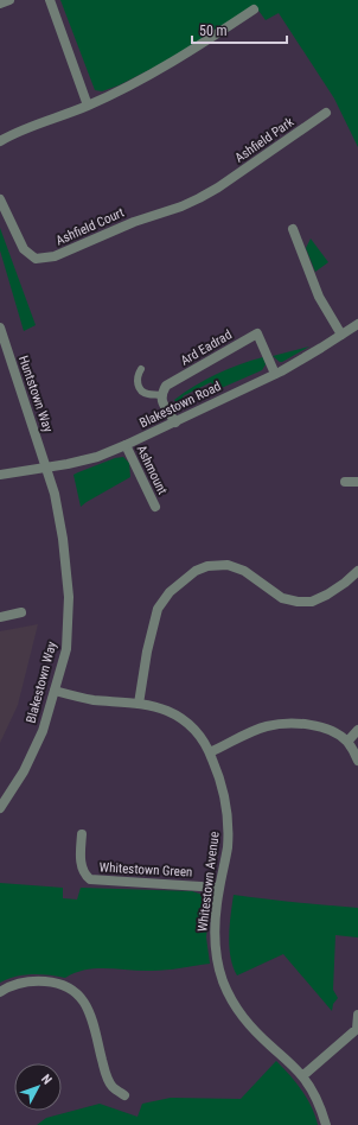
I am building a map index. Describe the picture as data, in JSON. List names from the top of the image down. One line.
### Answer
{"streets":{"street":["Ashfield Park","Ashfield Court","Ard Eadrad","Huntstown Way","Blakestown Road","Ashmount","Blakestown Way","Whitestown Green","Whitestown Avenue"]},"crossings":[["Ashfield Park","Ashfield Court"],["Ard Eadrad","Blakestown Road"],["Huntstown Way","Blakestown Road"],["Huntstown Way","Blakestown Way"],["Blakestown Road","Ashmount"],["Blakestown Road","Blakestown Way"],["Blakestown Way","Whitestown Avenue"],["Whitestown Green","Whitestown Avenue"]],"scale_bar":"50 m","north":"top right"}
